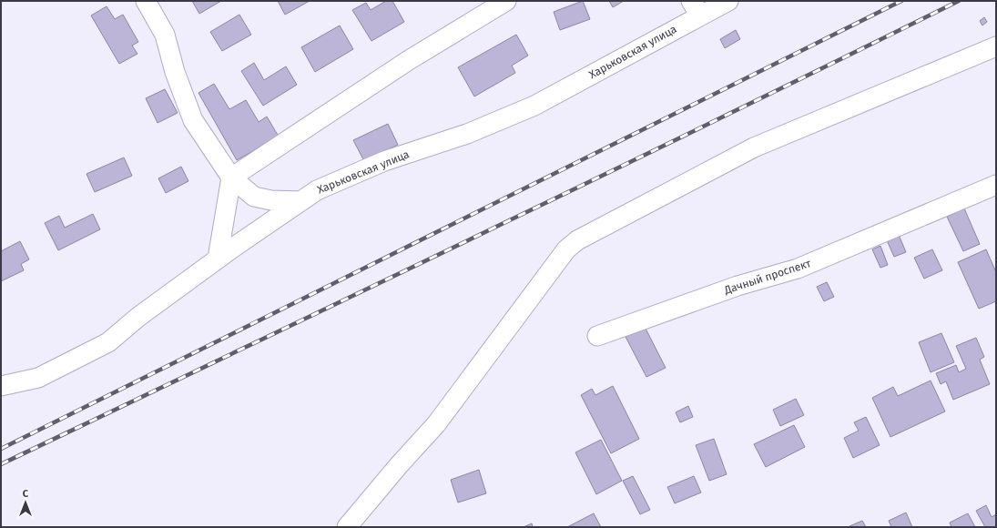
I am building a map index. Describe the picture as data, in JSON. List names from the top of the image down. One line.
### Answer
{"streets":{"street":["Харьковская улица","Дачный проспект"]},"north":"top"}
